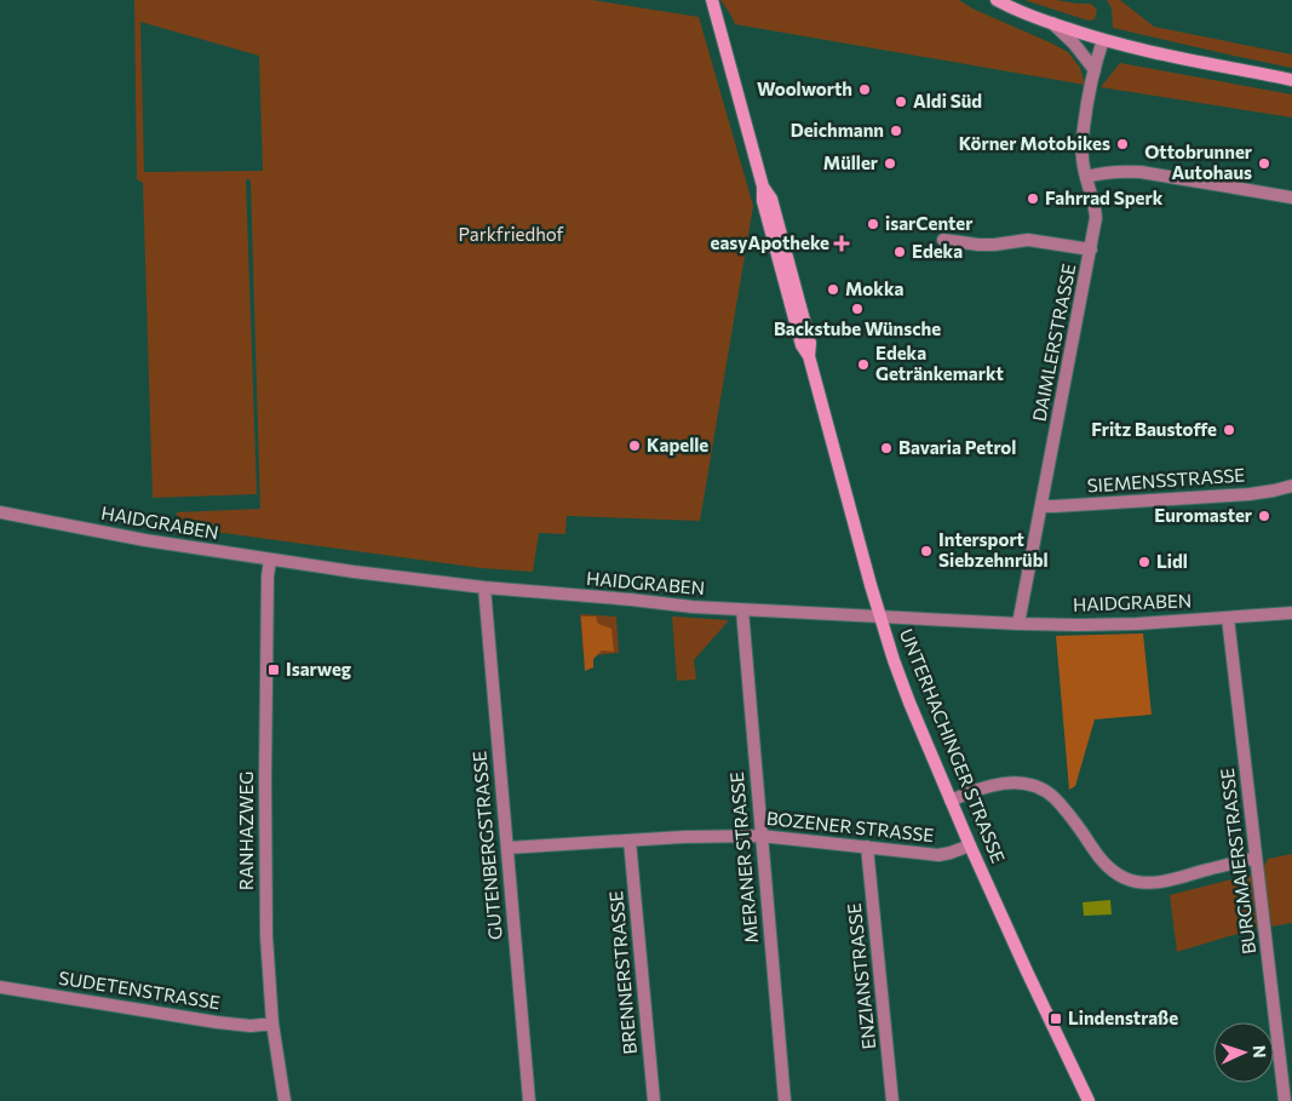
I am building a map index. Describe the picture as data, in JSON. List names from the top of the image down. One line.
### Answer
{"streets":{"main road":["UNTERHACHINGER STRASSE"],"street":["DAIMLERSTRASSE","SIEMENSSTRASSE","HAIDGRABEN","BOZENER STRASSE","RANHAZWEG","GUTENBERGSTRASSE","MERANER STRASSE","BURGMAIERSTRASSE","BRENNERSTRASSE","ENZIANSTRASSE","SUDETENSTRASSE"]},"crossings":[["DAIMLERSTRASSE","SIEMENSSTRASSE"],["DAIMLERSTRASSE","HAIDGRABEN"],["HAIDGRABEN","UNTERHACHINGER STRASSE"],["HAIDGRABEN","RANHAZWEG"],["HAIDGRABEN","GUTENBERGSTRASSE"],["HAIDGRABEN","MERANER STRASSE"],["HAIDGRABEN","BURGMAIERSTRASSE"],["UNTERHACHINGER STRASSE","BOZENER STRASSE"],["BOZENER STRASSE","GUTENBERGSTRASSE"],["BOZENER STRASSE","MERANER STRASSE"],["BOZENER STRASSE","BRENNERSTRASSE"],["BOZENER STRASSE","ENZIANSTRASSE"],["RANHAZWEG","SUDETENSTRASSE"]],"parks":["Parkfriedhof"],"places":{"other":["Woolworth","Aldi Süd","Deichmann","Körner Motobikes","Müller","Ottobrunner Autohaus","Fahrrad Sperk","isarCenter","Edeka","Mokka","Backstube Wünsche","Edeka Getränkemarkt","Fritz Baustoffe","Kapelle","Bavaria Petrol","Euromaster","Intersport Siebzehnrübl","Lidl"],"health":["easyApotheke"],"transit":["Isarweg","Lindenstraße"]},"north":"right"}
